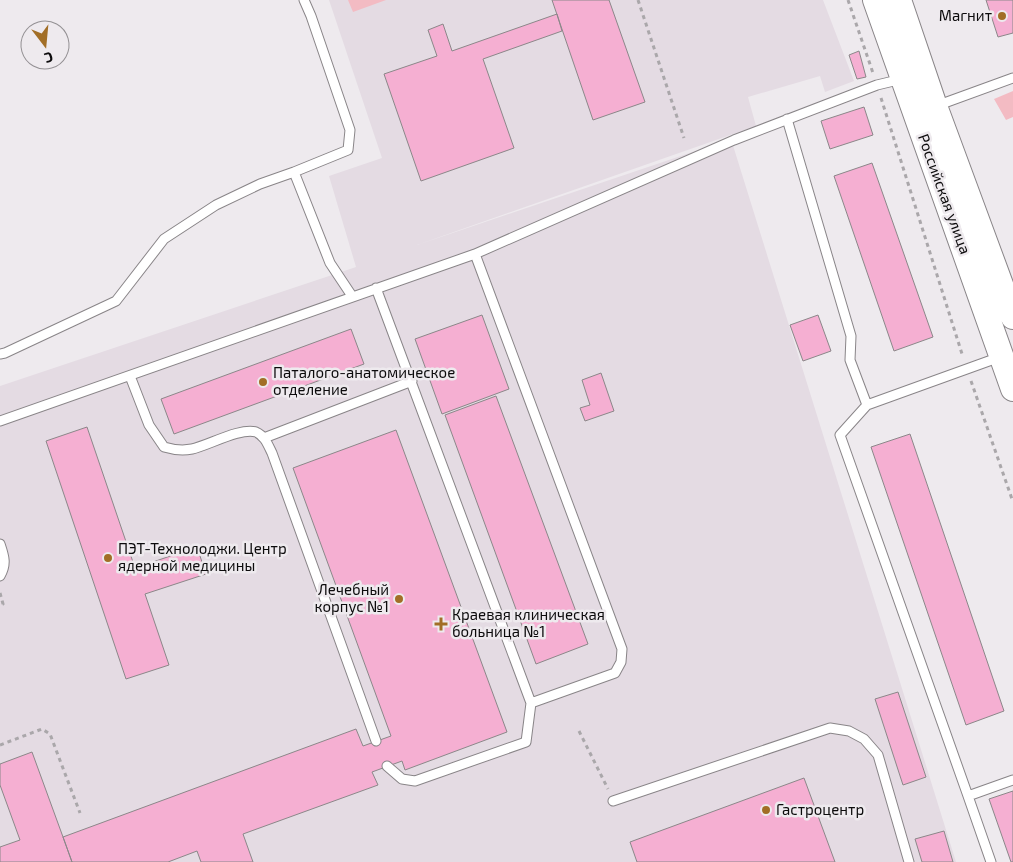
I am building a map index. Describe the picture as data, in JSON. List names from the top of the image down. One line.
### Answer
{"streets":{"main road":["Российская улица"]},"places":{"other":["Магнит","Паталого-анатомическое отделение","ПЭТ-Технолоджи. Центр ядерной медицины","Лечебный корпус №1","Гастроцентр"],"health":["Краевая клиническая больница №1"]},"north":"bottom"}
